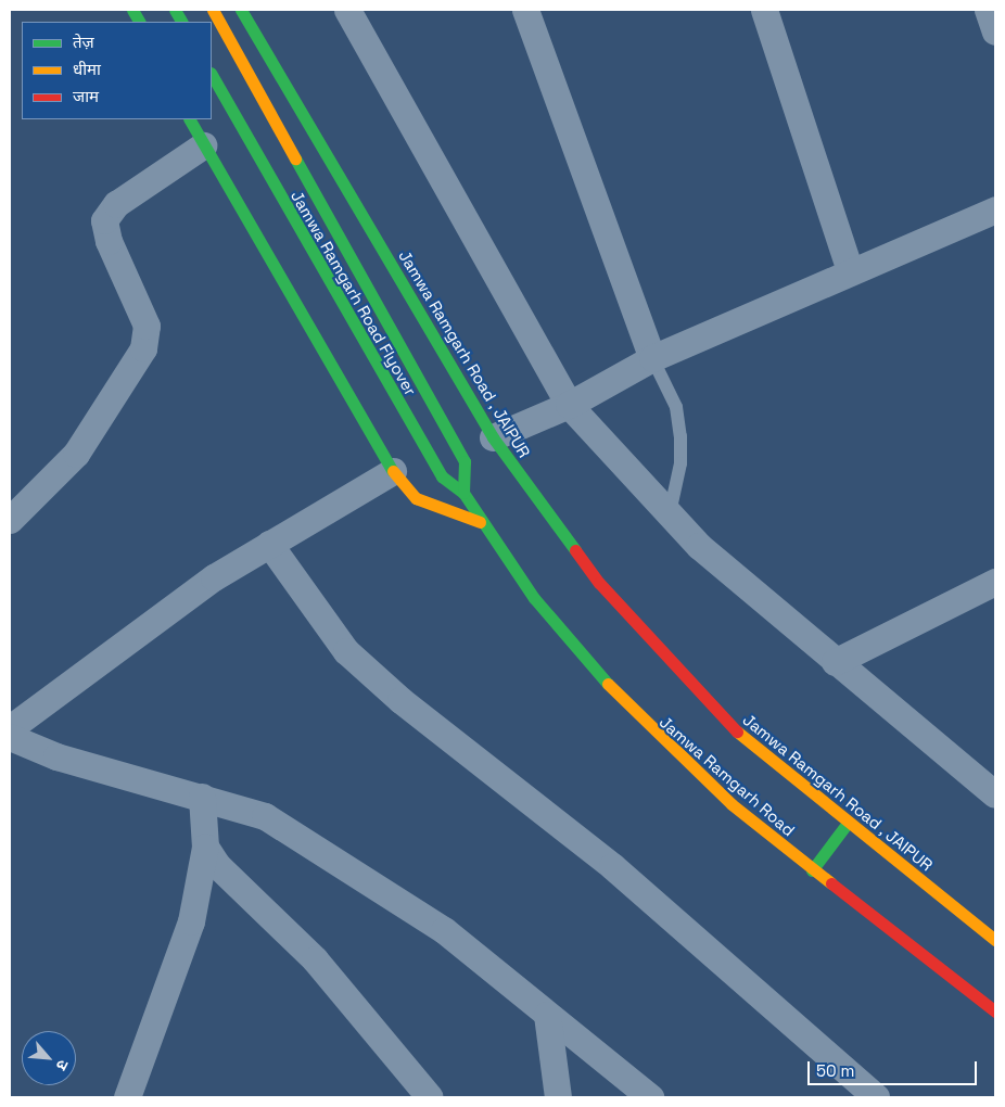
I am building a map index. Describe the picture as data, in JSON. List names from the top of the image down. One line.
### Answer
{"streets":{"main road":["Jamwa Ramgarh Road Flyover","Jamwa Ramgarh Road , JAIPUR","Jamwa Ramgarh Road"]},"crossings":[["Jamwa Ramgarh Road Flyover","Jamwa Ramgarh Road"]],"legend":["तेज़","धीमा","जाम"],"scale_bar":"50 m","north":"bottom right"}
